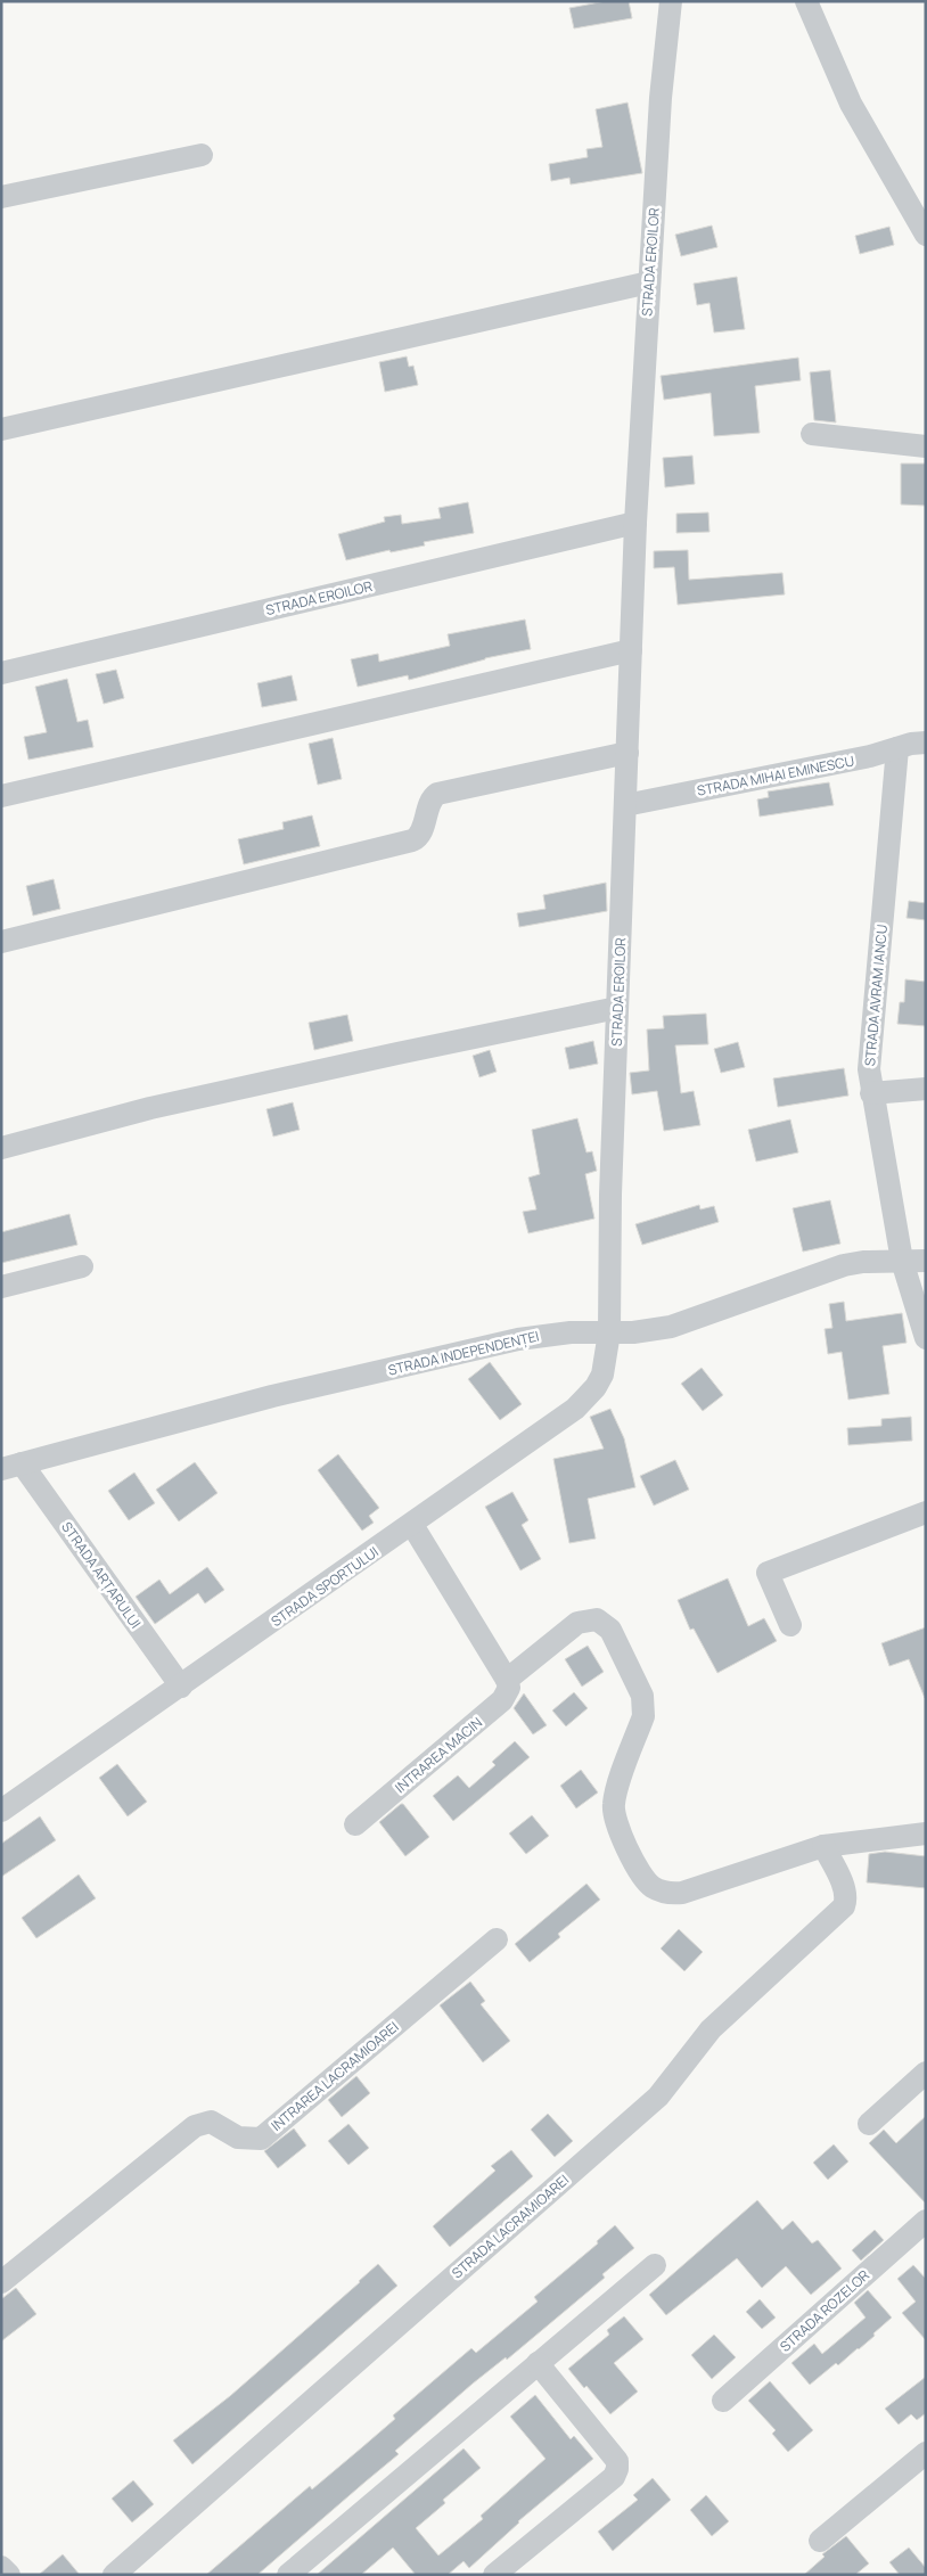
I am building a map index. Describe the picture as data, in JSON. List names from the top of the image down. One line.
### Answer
{"streets":{"street":["STRADA EROILOR","STRADA MIHAI EMINESCU","STRADA AVRAM IANCU","STRADA INDEPENDENȚEI","STRADA ARȚARULUI","STRADA SPORTULUI","INTRAREA MACIN","INTRAREA LACRAMIOAREI","STRADA LACRAMIOAREI","STRADA ROZELOR"]},"crossings":[["STRADA EROILOR","STRADA MIHAI EMINESCU"],["STRADA EROILOR","STRADA INDEPENDENȚEI"],["STRADA EROILOR","STRADA SPORTULUI"],["STRADA MIHAI EMINESCU","STRADA AVRAM IANCU"],["STRADA AVRAM IANCU","STRADA INDEPENDENȚEI"],["STRADA INDEPENDENȚEI","STRADA ARȚARULUI"],["STRADA INDEPENDENȚEI","STRADA SPORTULUI"],["STRADA ARȚARULUI","STRADA SPORTULUI"]]}
